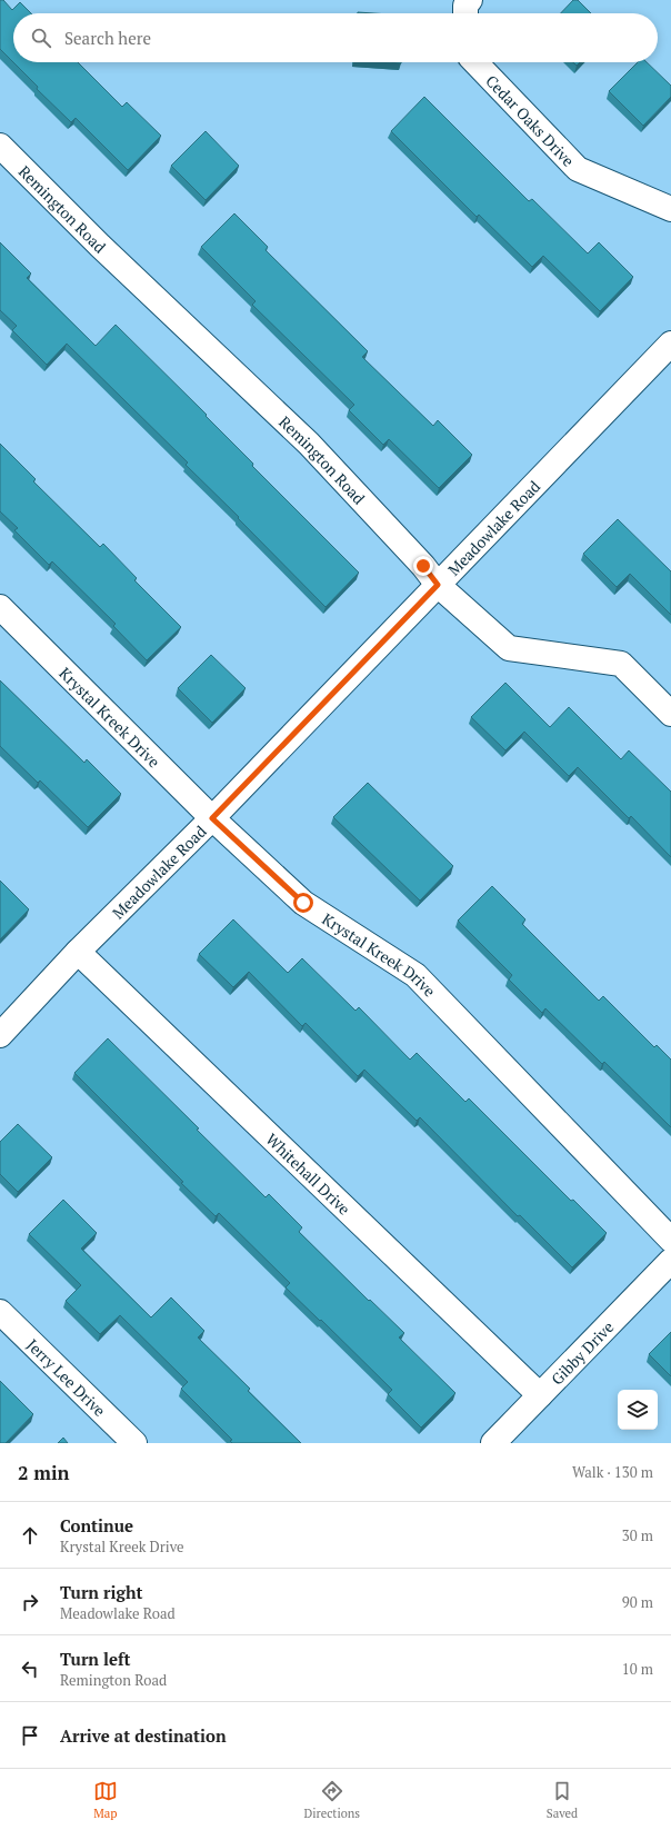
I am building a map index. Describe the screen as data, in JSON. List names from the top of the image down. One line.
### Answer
{"streets":{"street":["Cedar Oaks Drive","Remington Road","Meadowlake Road","Krystal Kreek Drive","Whitehall Drive","Gibby Drive","Jerry Lee Drive"]},"crossings":[["Remington Road","Meadowlake Road"],["Meadowlake Road","Krystal Kreek Drive"],["Meadowlake Road","Whitehall Drive"],["Whitehall Drive","Gibby Drive"]],"page":{"search":"Search here","heading":["2 min","Walk · 130 m"],"list":[["Continue","Krystal Kreek Drive","30 m"],["Turn right","Meadowlake Road","90 m"],["Turn left","Remington Road","10 m"],"Arrive at destination"],"nav":["Map","Directions","Saved"]}}
